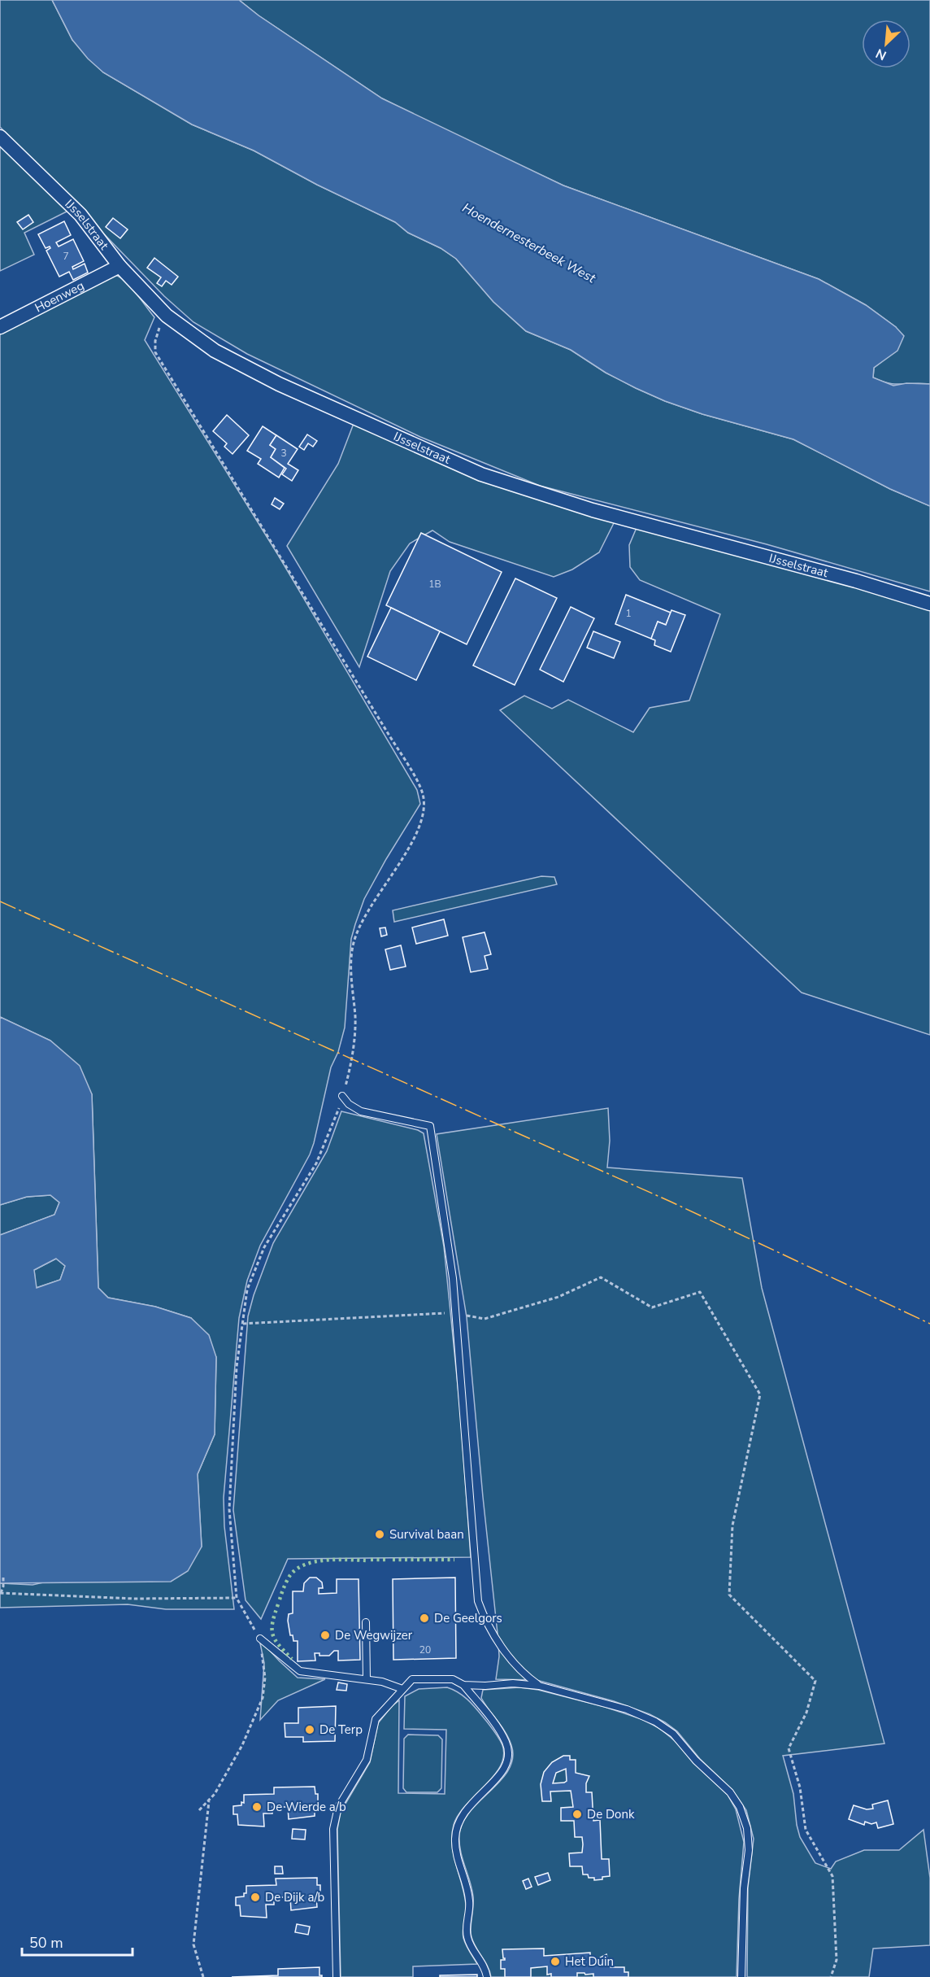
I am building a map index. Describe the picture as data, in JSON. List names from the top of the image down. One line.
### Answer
{"streets":{"street":["IJsselstraat","Hoenweg"]},"crossings":[["IJsselstraat","Hoenweg"]],"water":["Hoendernesterbeek West"],"places":["Survival baan","De Geelgors","De Wegwijzer","De Terp","De Wierde a/b","De Donk","De Dijk a/b","Het Duin"],"house_numbers":["7","3","1B","1","20"],"scale_bar":"50 m","north":"bottom left"}
